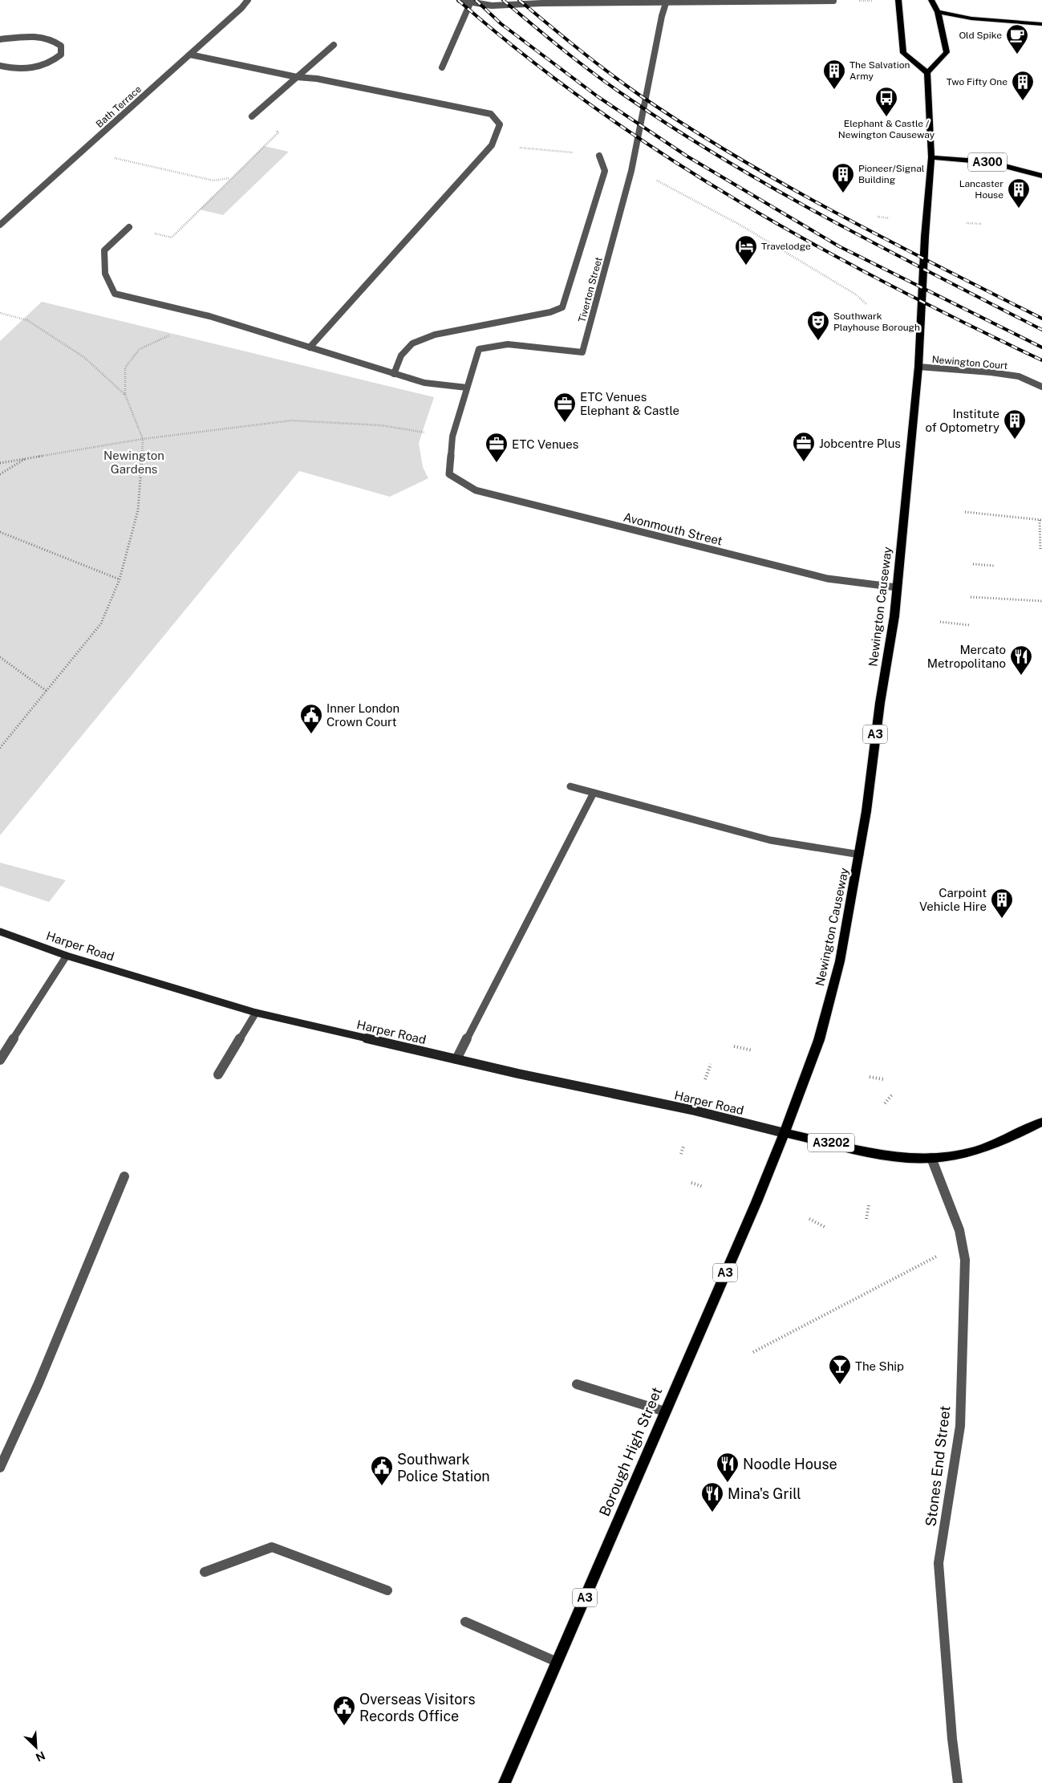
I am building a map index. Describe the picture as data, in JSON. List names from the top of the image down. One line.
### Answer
{"streets":{"main road":["A300","Newington Causeway","A3","Harper Road","A3202","Borough High Street"],"street":["Bath Terrace","Tiverton Street","Newington Court","Avonmouth Street","Stones End Street"]},"crossings":[["A300","Newington Causeway"],["Tiverton Street","Avonmouth Street"],["Newington Court","Newington Causeway"],["Avonmouth Street","Newington Causeway"],["Newington Causeway","Harper Road"],["Newington Causeway","A3202"],["Newington Causeway","Borough High Street"],["Harper Road","A3202"],["Harper Road","Borough High Street"],["A3202","Borough High Street"],["A3202","Stones End Street"]],"parks":["Newington Gardens"],"places":{"cafe":["Old Spike"],"building":["The Salvation Army","Two Fifty One","Pioneer/Signal Building","Lancaster House","Institute of Optometry","Carpoint Vehicle Hire"],"bus stop":["Elephant & Castle / Newington Causeway"],"hotel":["Travelodge"],"theatre":["Southwark Playhouse Borough"],"office":["ETC Venues Elephant & Castle","Jobcentre Plus","ETC Venues"],"restaurant":["Mercato Metropolitano","Noodle House","Mina's Grill"],"public building":["Inner London Crown Court","Southwark Police Station","Overseas Visitors Records Office"],"bar":["The Ship"]},"north":"bottom right"}
